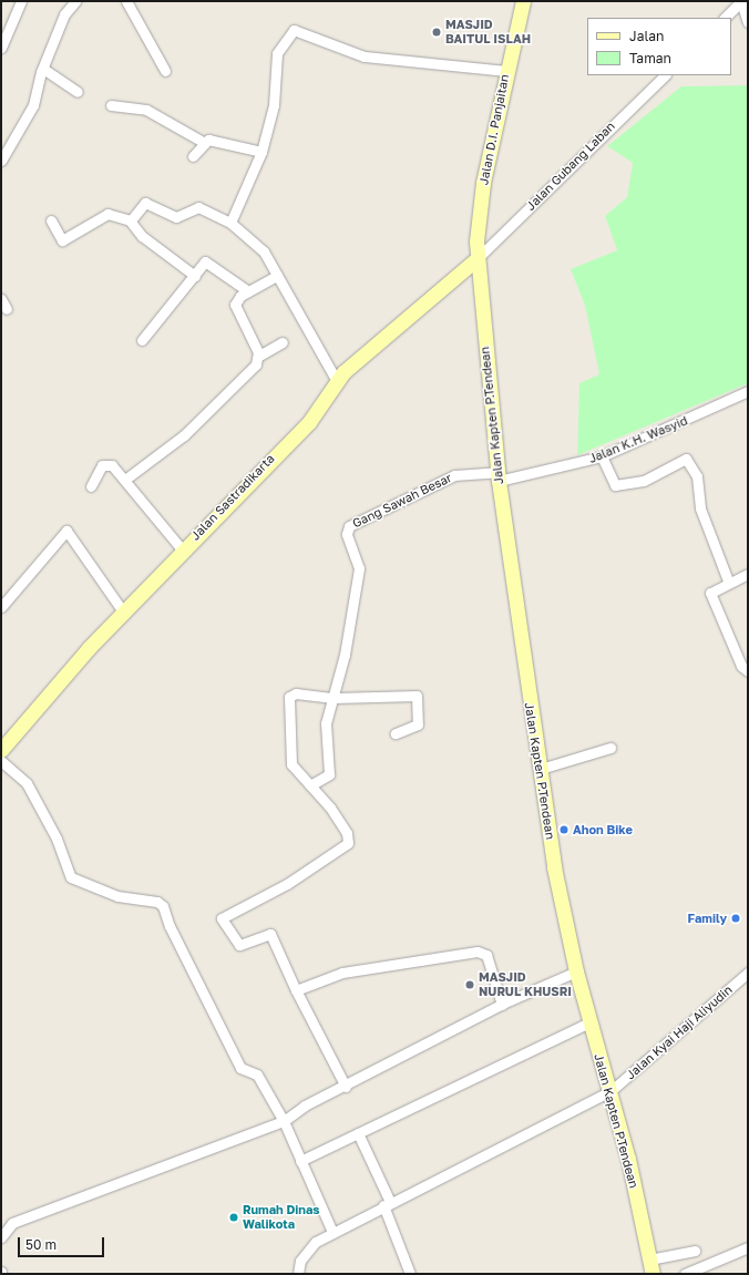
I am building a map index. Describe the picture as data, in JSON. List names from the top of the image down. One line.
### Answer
{"streets":{"street":["Jalan D.I. Panjaitan","Jalan Gubang Laban","Jalan Kapten P.Tendean","Jalan K.H. Wasyid","Jalan Sastradikarta","Gang Sawah Besar","Jalan Kyai Haji Aliyudin"]},"crossings":[["Jalan D.I. Panjaitan","Jalan Gubang Laban"],["Jalan D.I. Panjaitan","Jalan Kapten P.Tendean"],["Jalan D.I. Panjaitan","Jalan Sastradikarta"],["Jalan Gubang Laban","Jalan Kapten P.Tendean"],["Jalan Gubang Laban","Jalan Sastradikarta"],["Jalan Kapten P.Tendean","Jalan K.H. Wasyid"],["Jalan Kapten P.Tendean","Jalan Sastradikarta"],["Jalan Kapten P.Tendean","Gang Sawah Besar"],["Jalan Kapten P.Tendean","Jalan Kyai Haji Aliyudin"],["Jalan K.H. Wasyid","Gang Sawah Besar"]],"places":["MASJID BAITUL ISLAH","Ahon Bike","Family","MASJID NURUL KHUSRI","Rumah Dinas Walikota"],"legend":["Jalan","Taman"],"scale_bar":"50 m"}
